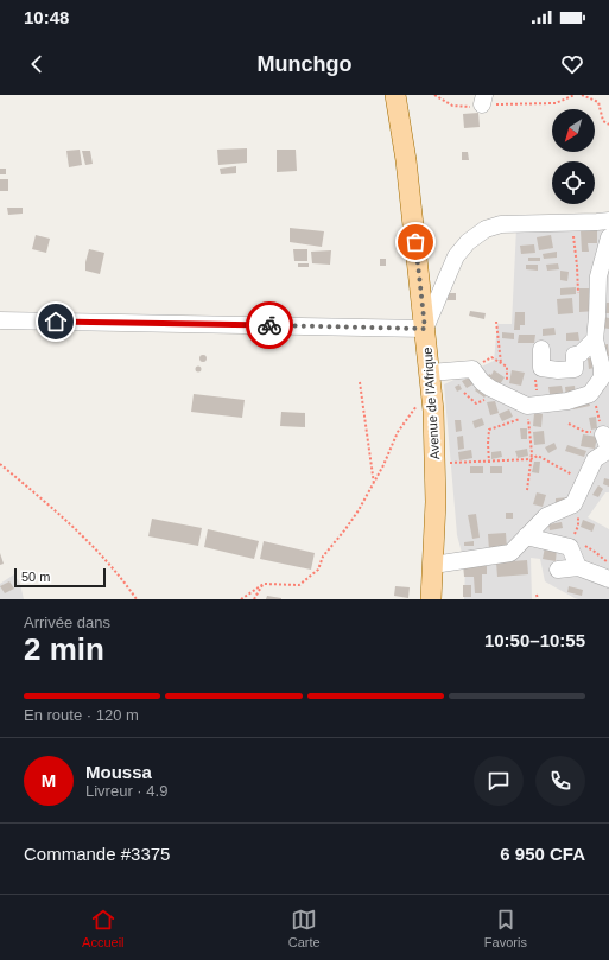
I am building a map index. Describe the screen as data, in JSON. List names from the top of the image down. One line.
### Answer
{"streets":{"main road":["Avenue de l'Afrique"]},"scale_bar":"50 m","north":"bottom left","page":{"status":"10:48","header":"Munchgo","scale":"50 m","heading":["2 min","Arrivée dans","10:50–10:55"],"panel":["Moussa","Livreur · 4.9","Commande #3375","6 950 CFA"],"bar":"En route · 120 m","round":"M","tabs":["Accueil","Carte","Favoris"]}}
